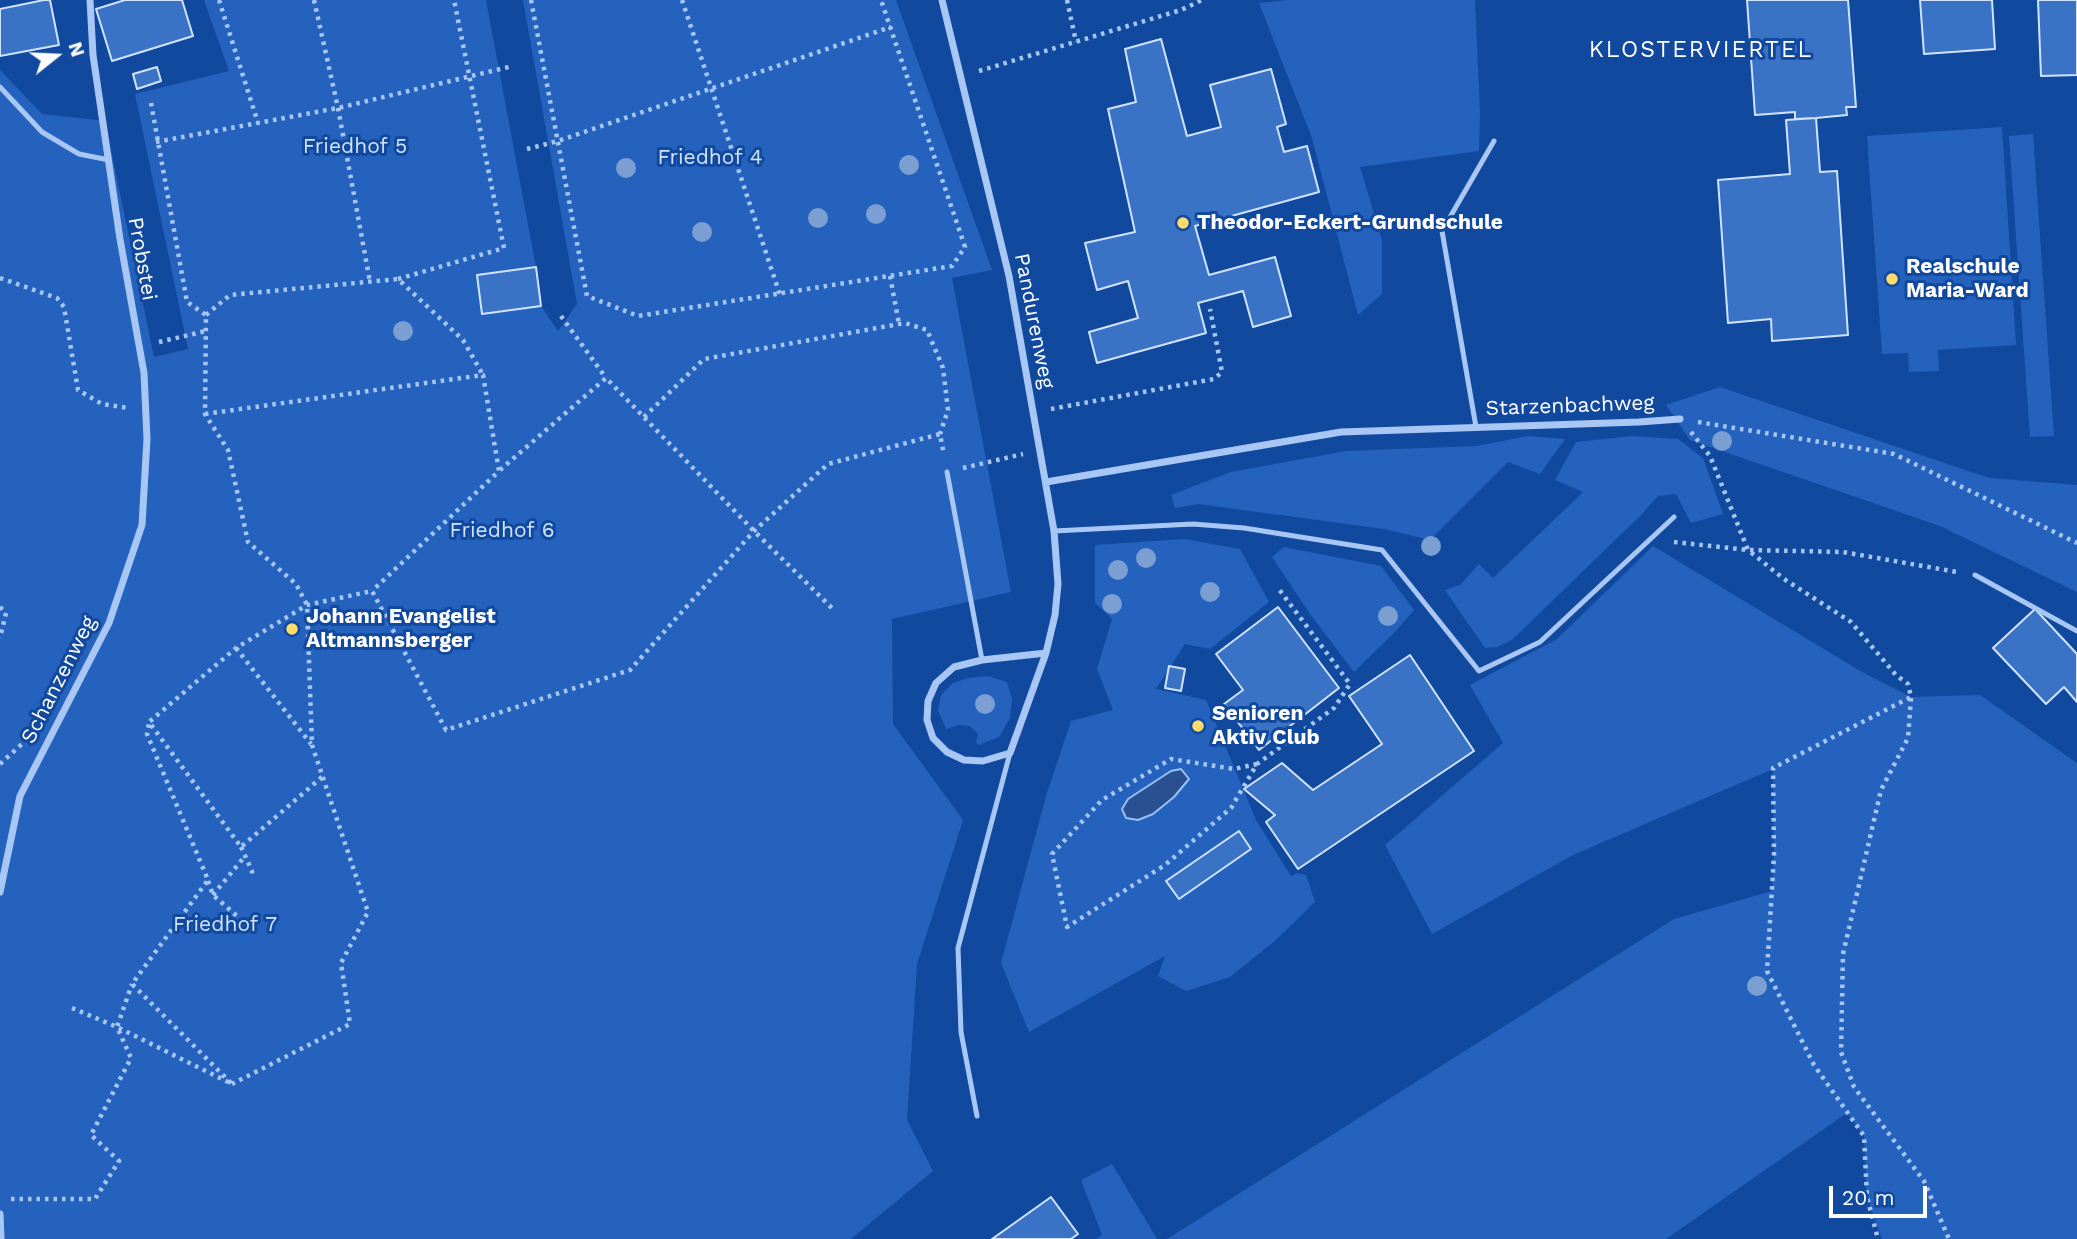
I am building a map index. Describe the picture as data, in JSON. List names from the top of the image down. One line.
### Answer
{"streets":{"street":["Probstei","Pandurenweg","Starzenbachweg","Schanzenweg"]},"crossings":[["Probstei","Schanzenweg"],["Pandurenweg","Starzenbachweg"]],"districts":["KLOSTERVIERTEL"],"parks":["Friedhof 5","Friedhof 4","Friedhof 6","Friedhof 7"],"places":["Theodor-Eckert-Grundschule","Realschule Maria-Ward","Johann Evangelist Altmannsberger","Senioren Aktiv Club"],"scale_bar":"20 m","north":"right"}
